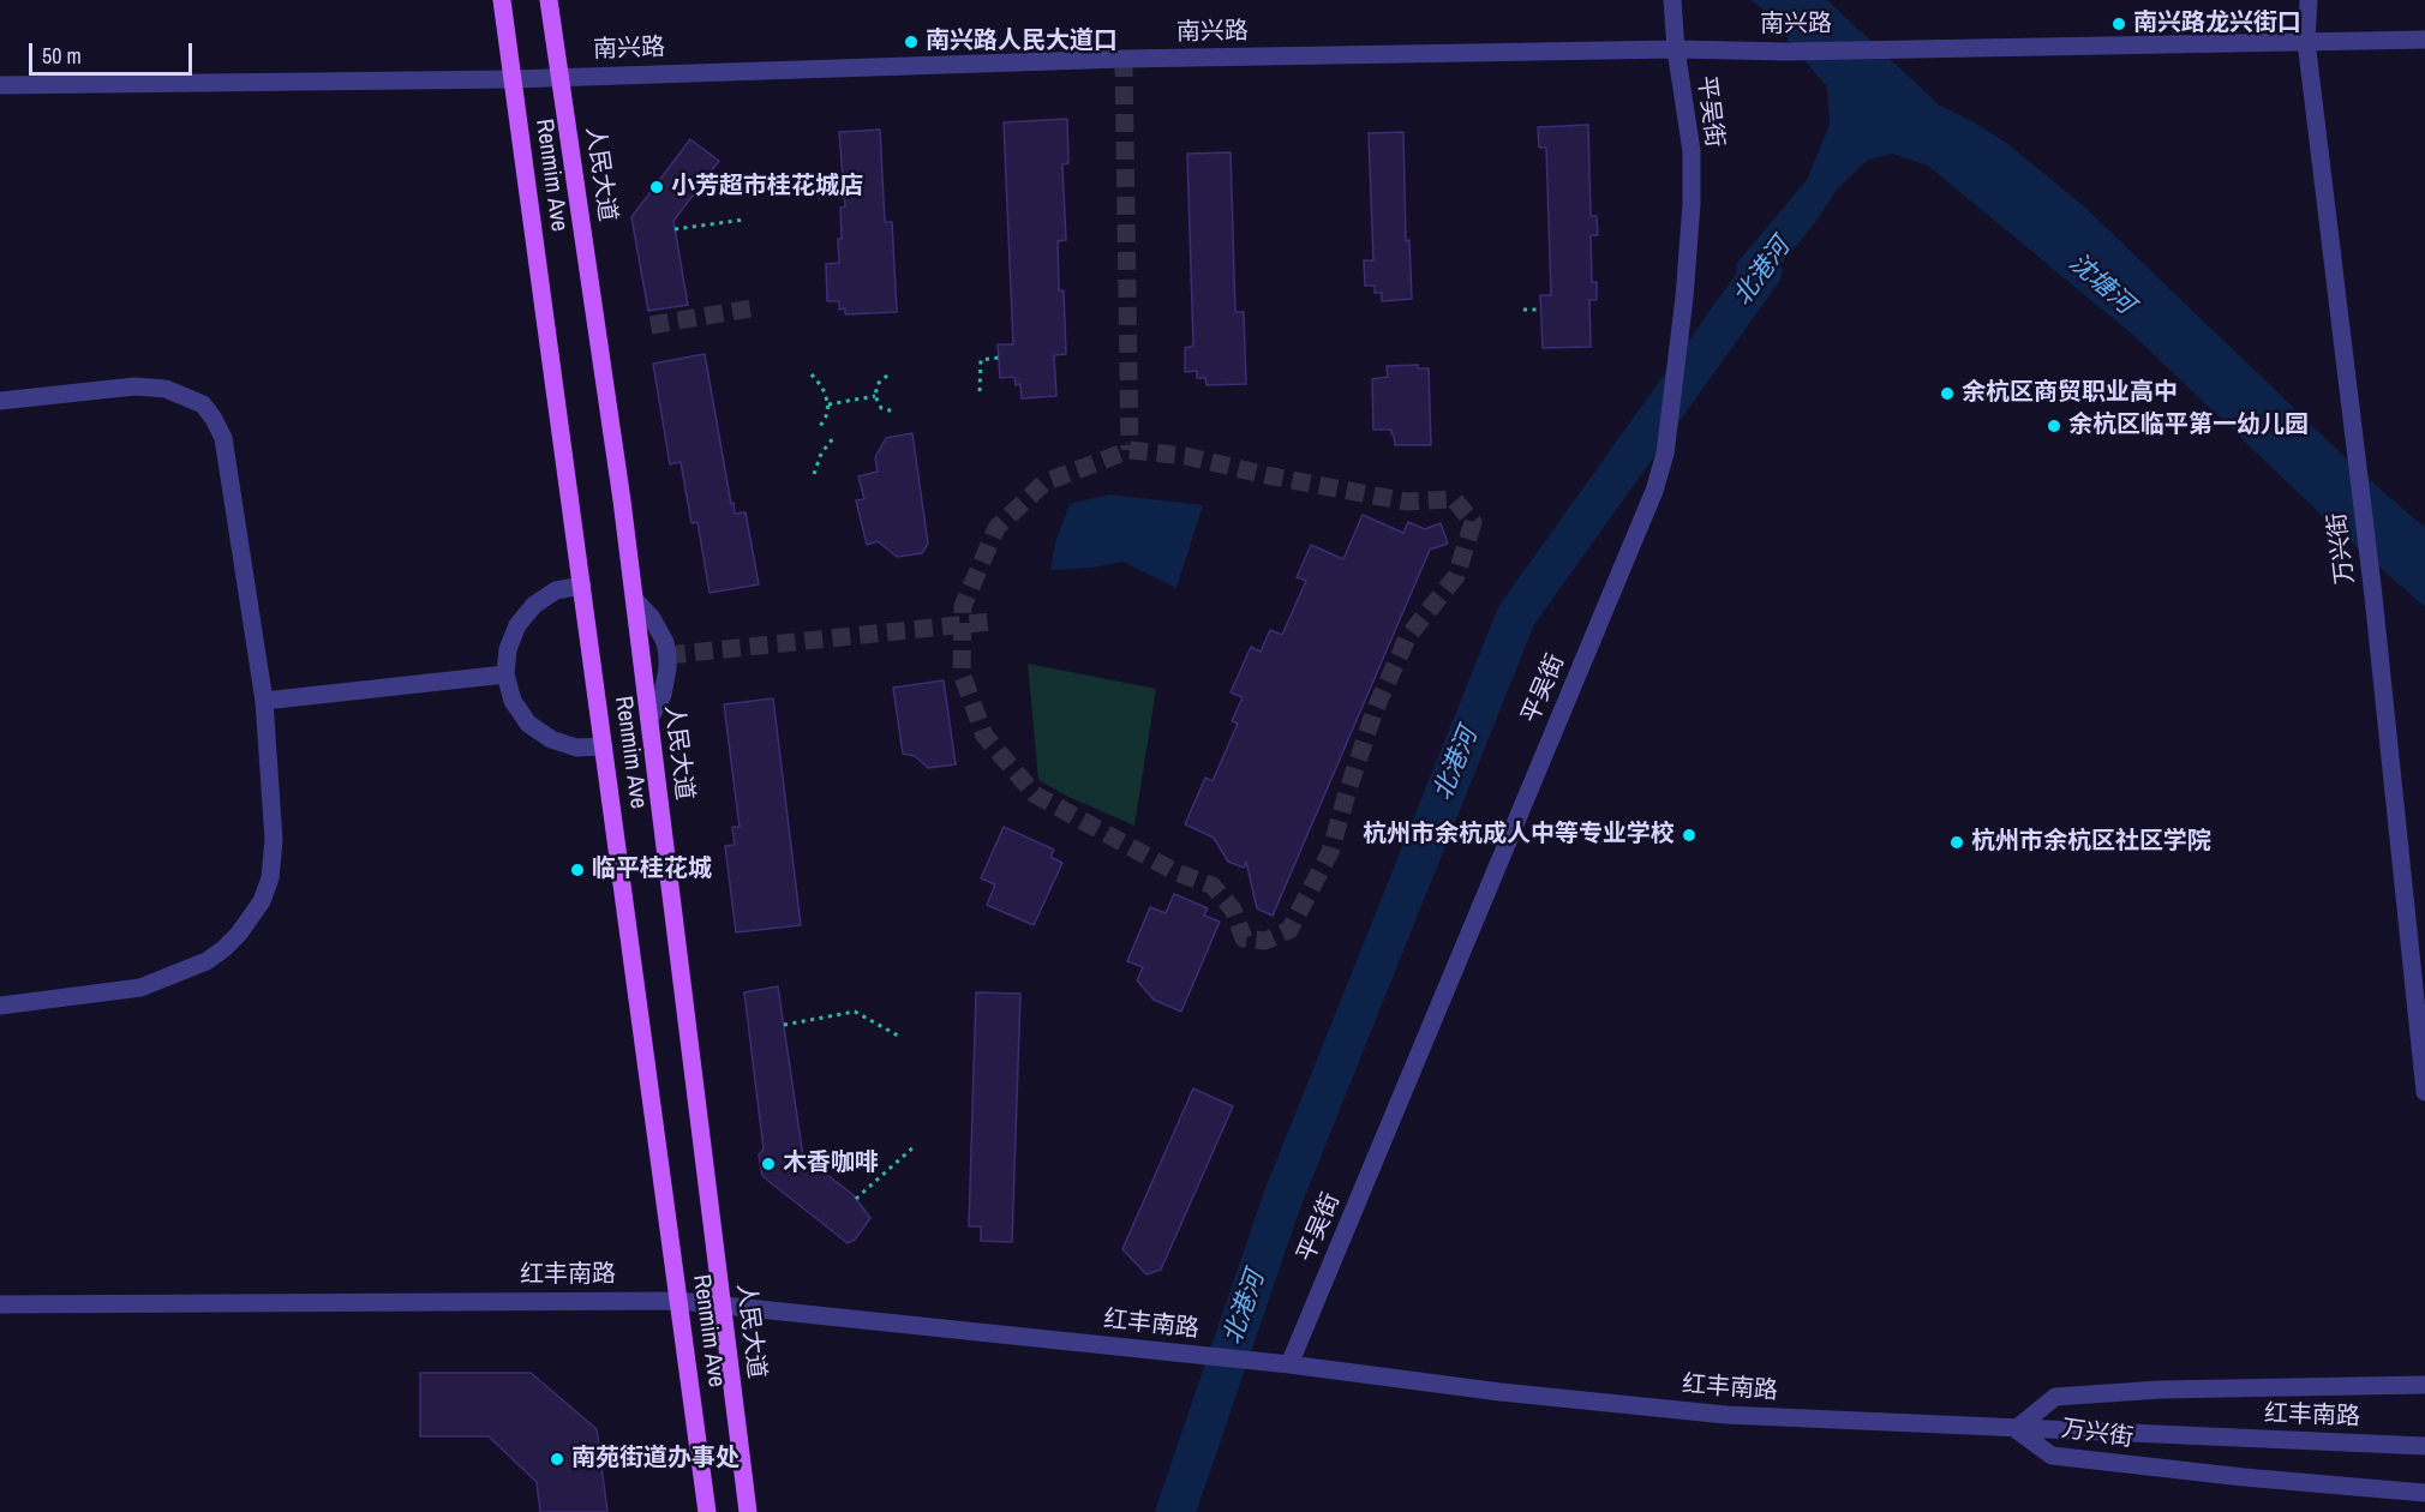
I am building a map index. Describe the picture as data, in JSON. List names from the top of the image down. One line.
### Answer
{"streets":{"main road":["人民大道","Renmim Ave"],"street":["南兴路","平吴街","万兴街","红丰南路"]},"crossings":[["南兴路","平吴街"],["南兴路","人民大道"],["南兴路","Renmim Ave"],["南兴路","万兴街"],["平吴街","红丰南路"],["人民大道","红丰南路"],["Renmim Ave","红丰南路"],["万兴街","红丰南路"]],"water":["北港河","沈塘河"],"places":["南兴路龙兴街口","南兴路人民大道口","小芳超市桂花城店","余杭区商贸职业高中","余杭区临平第一幼儿园","杭州市余杭成人中等专业学校","杭州市余杭区社区学院","临平桂花城","木香咖啡","南苑街道办事处"],"scale_bar":"50 m"}
